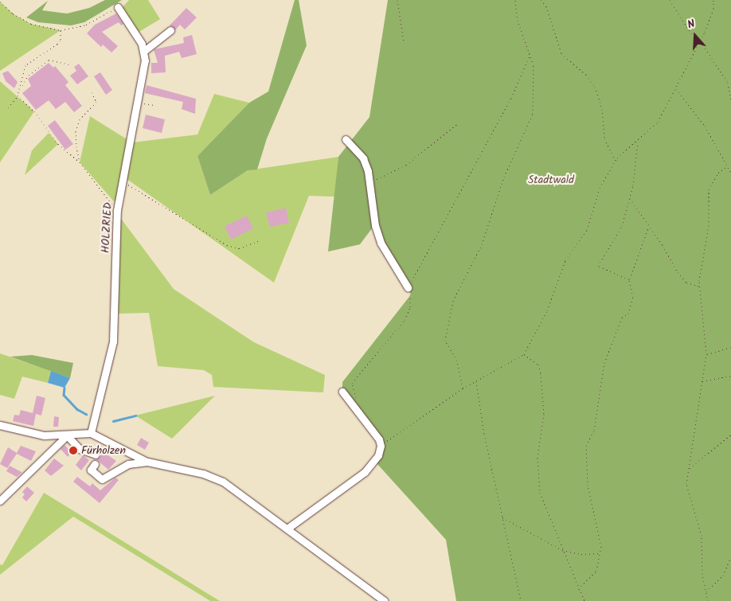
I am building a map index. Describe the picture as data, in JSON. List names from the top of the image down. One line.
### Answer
{"streets":{"street":["HOLZRIED"]},"parks":["Stadtwald"],"places":["Fürholzen"],"north":"top"}
